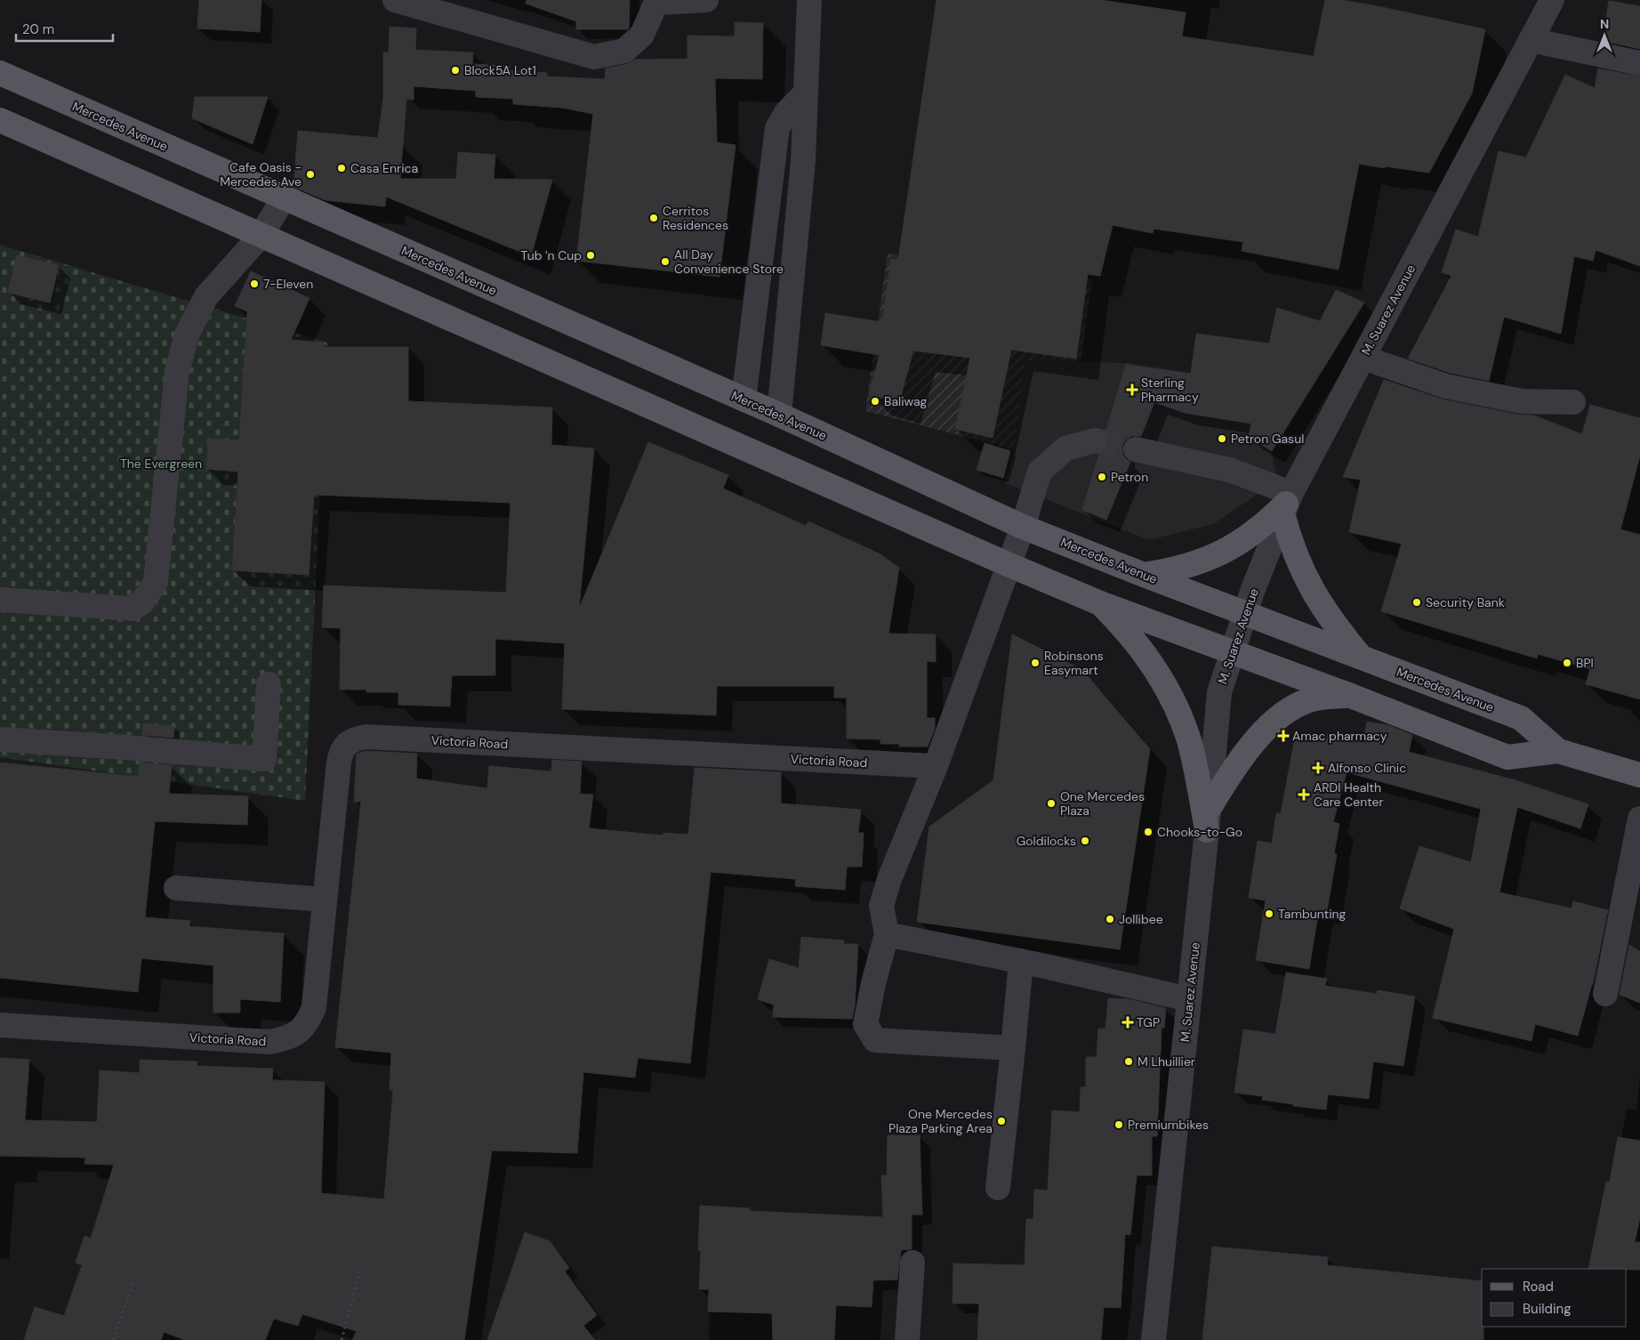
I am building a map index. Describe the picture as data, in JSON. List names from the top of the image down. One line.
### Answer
{"streets":{"main road":["Mercedes Avenue"],"street":["M. Suarez Avenue","Victoria Road"]},"crossings":[["Mercedes Avenue","M. Suarez Avenue"]],"parks":["The Evergreen"],"places":{"other":["Block5A Lot1","Casa Enrica","Cafe Oasis - Mercedes Ave","Cerritos Residences","Tub 'n Cup","All Day Convenience Store","7-Eleven","Baliwag","Petron Gasul","Petron","Security Bank","Robinsons Easymart","BPI","One Mercedes Plaza","Chooks-to-Go","Goldilocks","Tambunting","Jollibee","M Lhuillier","One Mercedes Plaza Parking Area","Premiumbikes"],"health":["Sterling Pharmacy","Amac pharmacy","Alfonso Clinic","ARDI Health Care Center","TGP"]},"legend":["Road","Building"],"scale_bar":"20 m","north":"top"}
